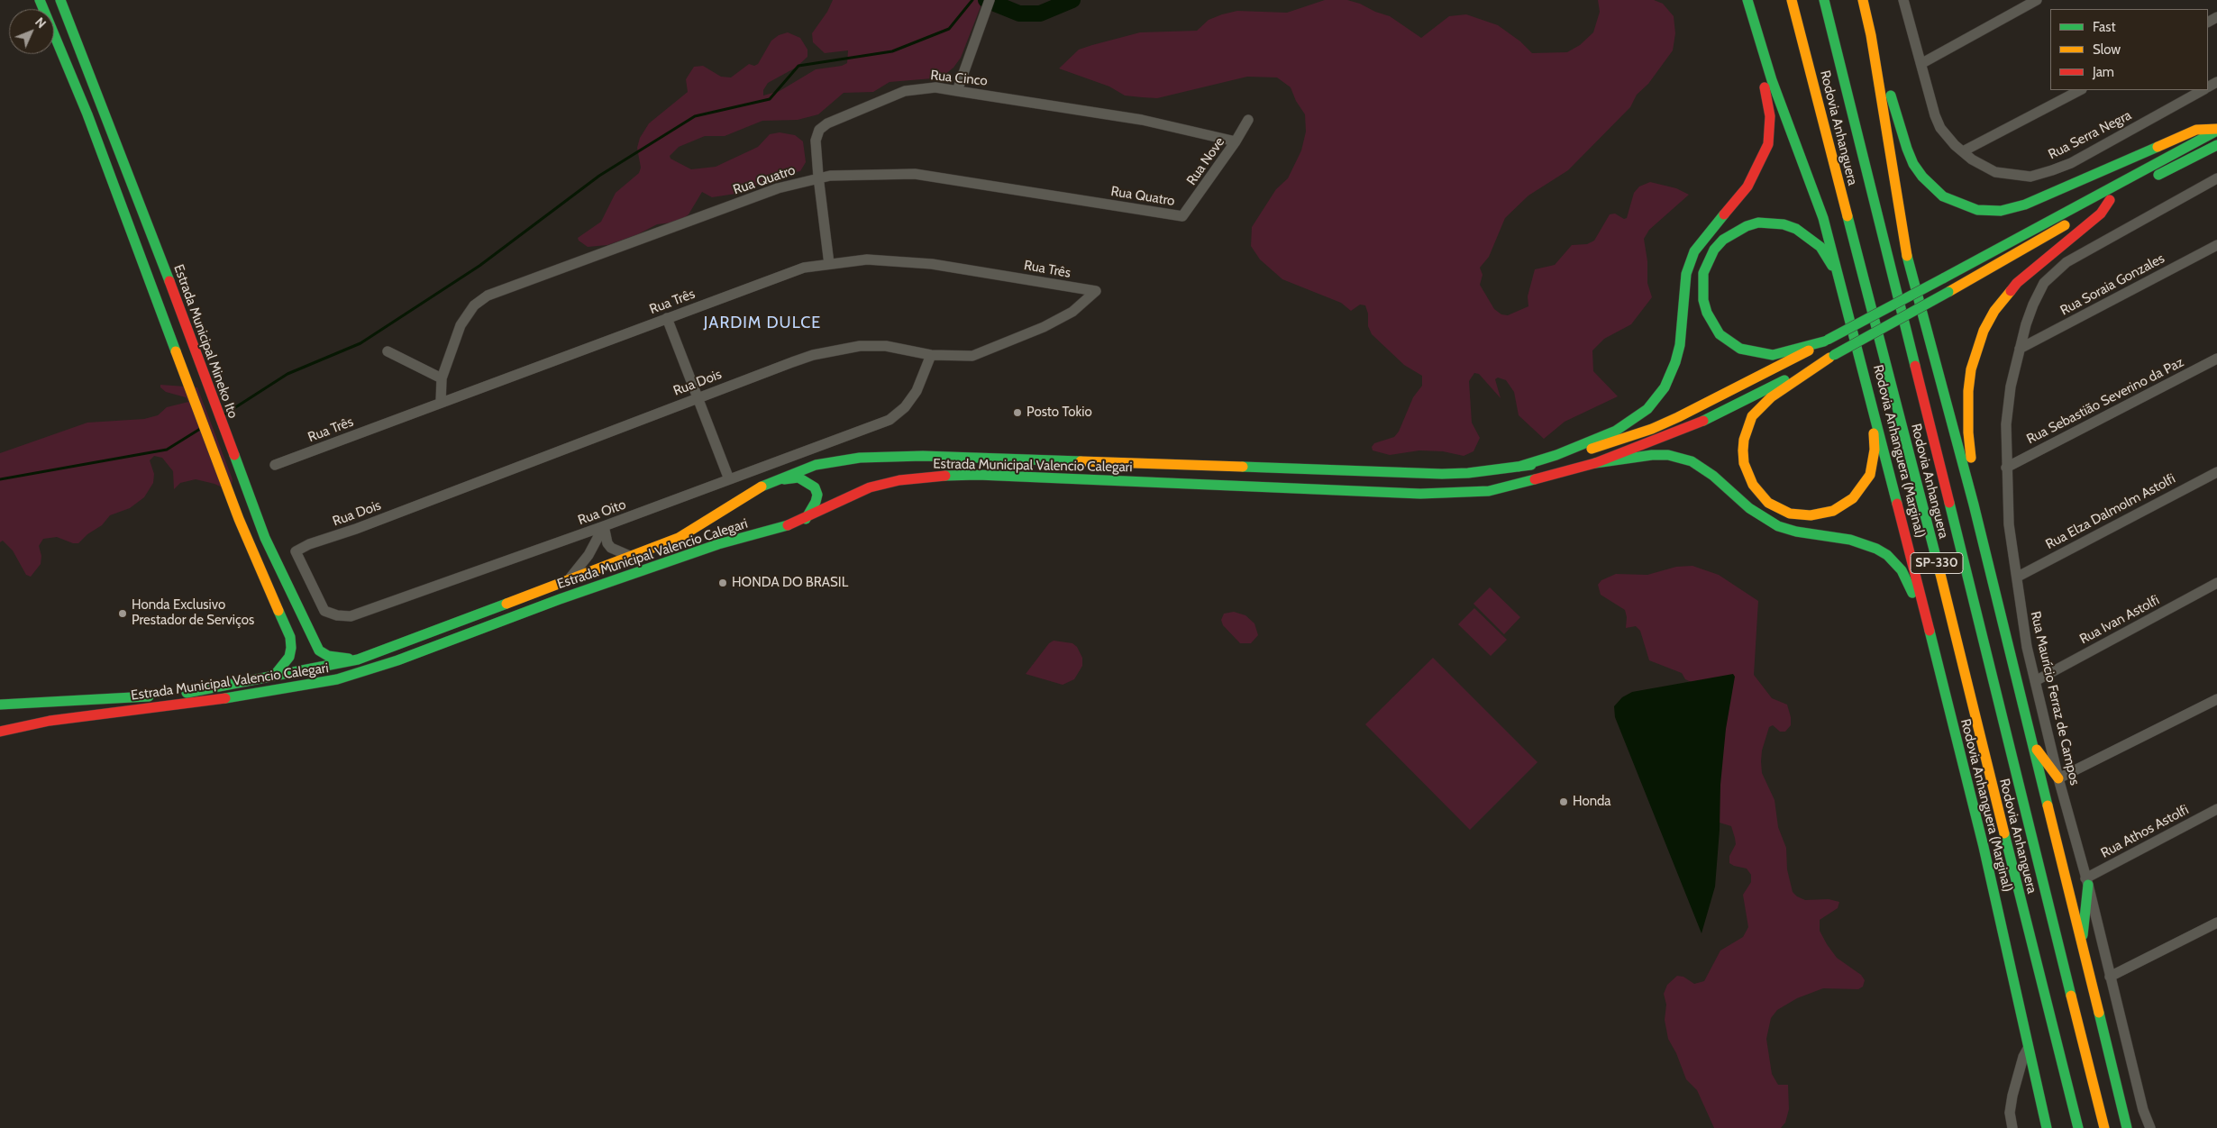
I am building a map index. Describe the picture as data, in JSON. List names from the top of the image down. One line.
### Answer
{"streets":{"main road":["Rodovia Anhanguera","Estrada Municipal Mineko Ito","Rodovia Anhanguera (Marginal)","Estrada Municipal Valencio Calegari","SP-330"],"street":["Rua Cinco","Rua Serra Negra","Rua Nove","Rua Quatro","Rua Três","Rua Soraia Gonzales","Rua Dois","Rua Sebastião Severino da Paz","Rua Elza Dalmolm Astolfi","Rua Oito","Rua Ivan Astolfi","Rua Maurício Ferraz de Campos","Rua Athos Astolfi"]},"crossings":[["Rua Cinco","Rua Nove"],["Rua Cinco","Rua Quatro"],["Rua Cinco","Rua Três"],["Rua Nove","Rua Quatro"],["Rua Quatro","Rua Três"],["Rua Três","Rua Dois"],["Rua Soraia Gonzales","Rua Maurício Ferraz de Campos"],["Estrada Municipal Mineko Ito","Estrada Municipal Valencio Calegari"],["Rua Dois","Rua Oito"],["Rua Sebastião Severino da Paz","Rua Maurício Ferraz de Campos"],["Rua Elza Dalmolm Astolfi","Rua Maurício Ferraz de Campos"],["Rua Ivan Astolfi","Rua Maurício Ferraz de Campos"],["Rua Maurício Ferraz de Campos","Rua Athos Astolfi"]],"districts":["JARDIM DULCE"],"places":["Posto Tokio","HONDA DO BRASIL","Honda Exclusivo Prestador de Serviços","Honda"],"legend":["Fast","Slow","Jam"],"north":"top right"}
